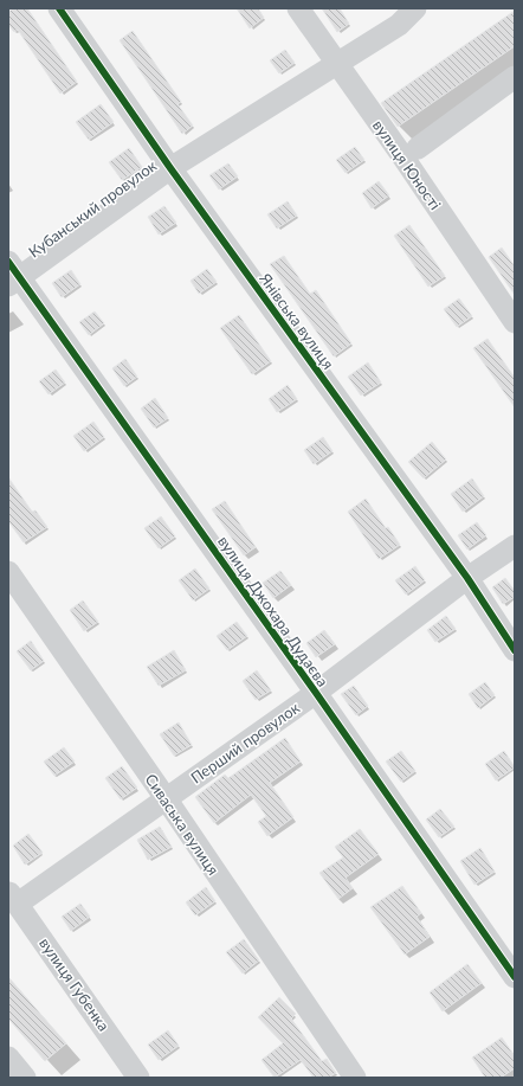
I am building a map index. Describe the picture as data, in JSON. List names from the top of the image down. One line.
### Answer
{"streets":{"street":["вулиця Юності","Кубанський провулок","Янівська вулиця","вулиця Джохара Дудаєва","Перший провулок","Сиваська вулиця","вулиця Губенка"]},"crossings":[["вулиця Юності","Кубанський провулок"],["Кубанський провулок","Янівська вулиця"],["Кубанський провулок","вулиця Джохара Дудаєва"],["Янівська вулиця","Перший провулок"],["вулиця Джохара Дудаєва","Перший провулок"],["Перший провулок","Сиваська вулиця"],["Перший провулок","вулиця Губенка"]]}
